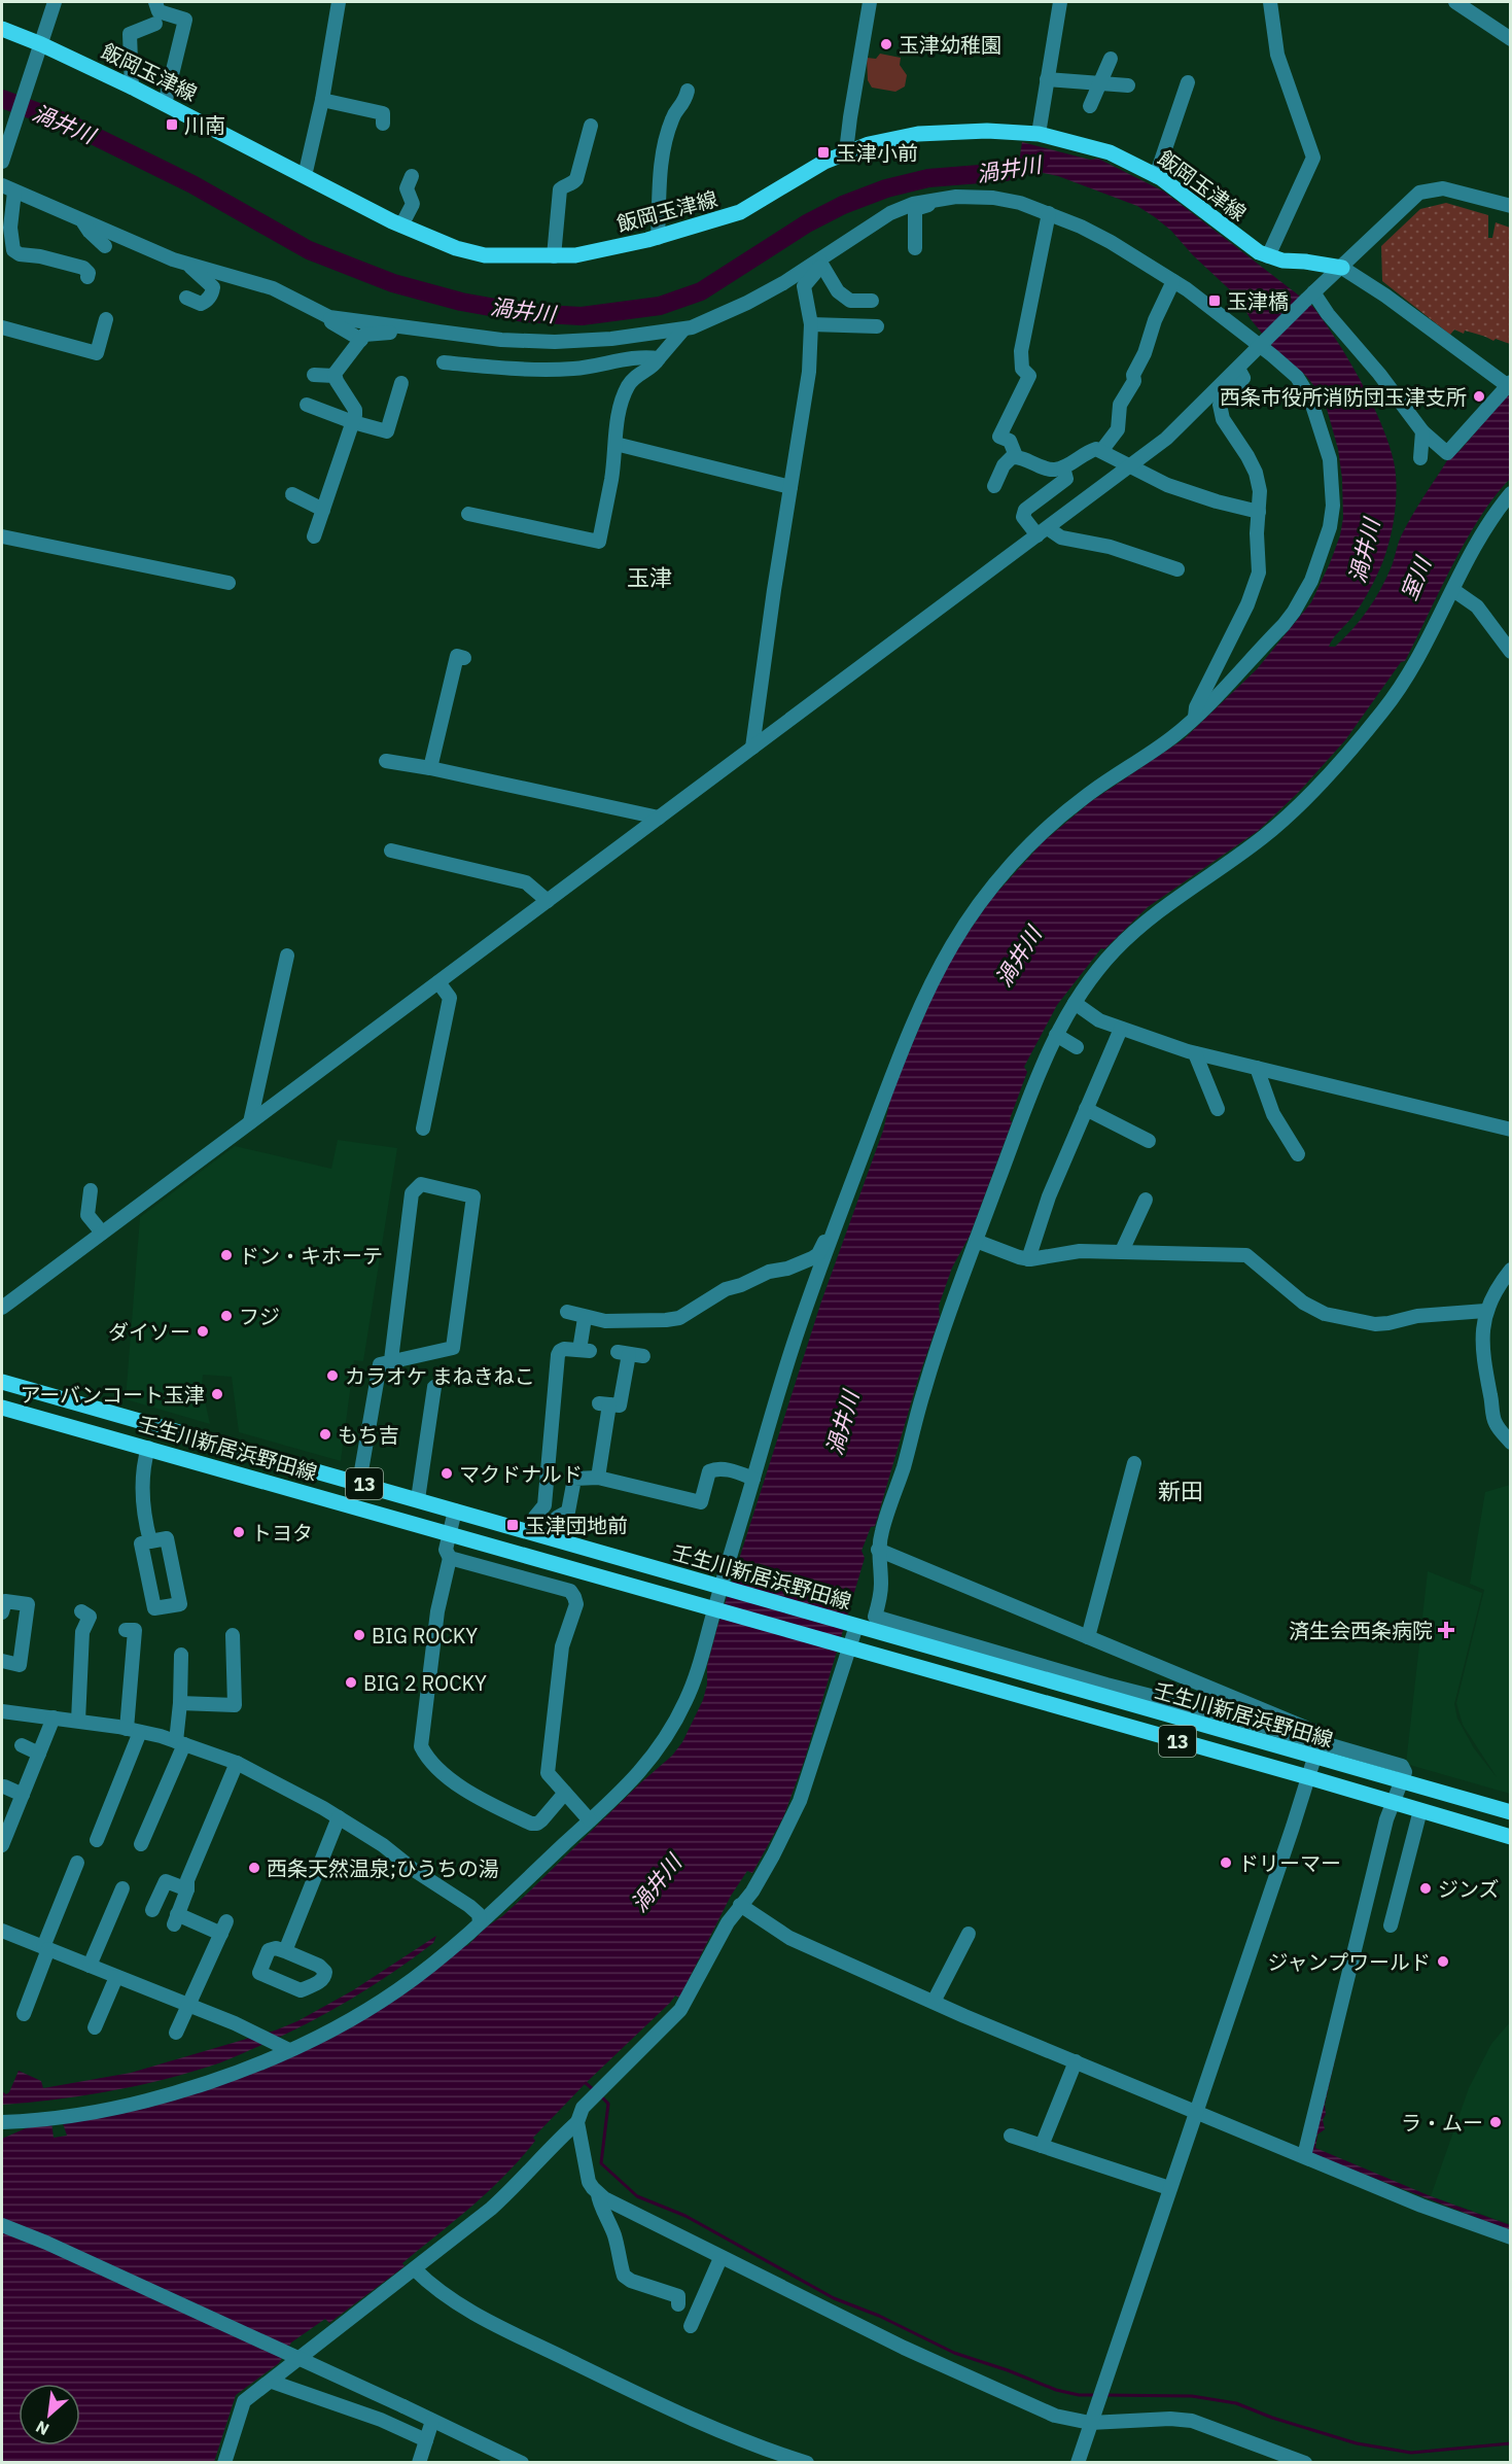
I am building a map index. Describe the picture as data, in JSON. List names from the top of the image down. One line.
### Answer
{"streets":{"main road":["飯岡玉津線","壬生川新居浜野田線","13"]},"districts":["玉津","新田"],"water":["渦井川","室川"],"places":{"other":["玉津幼稚園","西条市役所消防団玉津支所","ドン・キホーテ","フジ","ダイソー","カラオケ まねきねこ","アーバンコート玉津","もち吉","マクドナルド","トヨタ","BIG ROCKY","BIG 2 ROCKY","ドリーマー","西条天然温泉;ひうちの湯","ジンズ","ジャンプワールド","ラ・ムー"],"transit":["川南","玉津小前","玉津橋","玉津団地前"],"health":["済生会西条病院"]},"north":"bottom left"}
